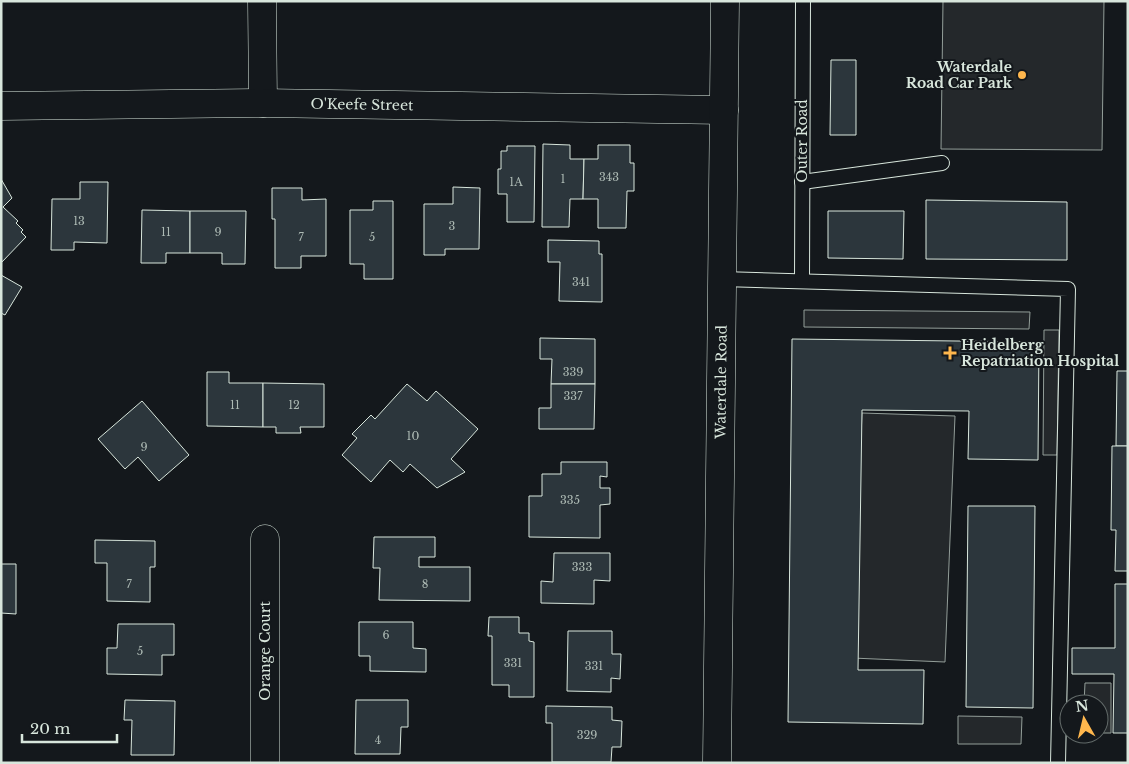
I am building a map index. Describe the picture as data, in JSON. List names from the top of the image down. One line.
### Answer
{"streets":{"street":["O'Keefe Street","Waterdale Road","Orange Court"],"lane":["Outer Road"]},"crossings":[["O'Keefe Street","Waterdale Road"]],"places":{"other":["Waterdale Road Car Park"],"health":["Heidelberg Repatriation Hospital"]},"house_numbers":["343","1","1A","13","3","11","9","7","5","341","339","337","11","12","10","9","335","333","7","8","6","5","331","331","329","4"],"scale_bar":"20 m","north":"top"}
